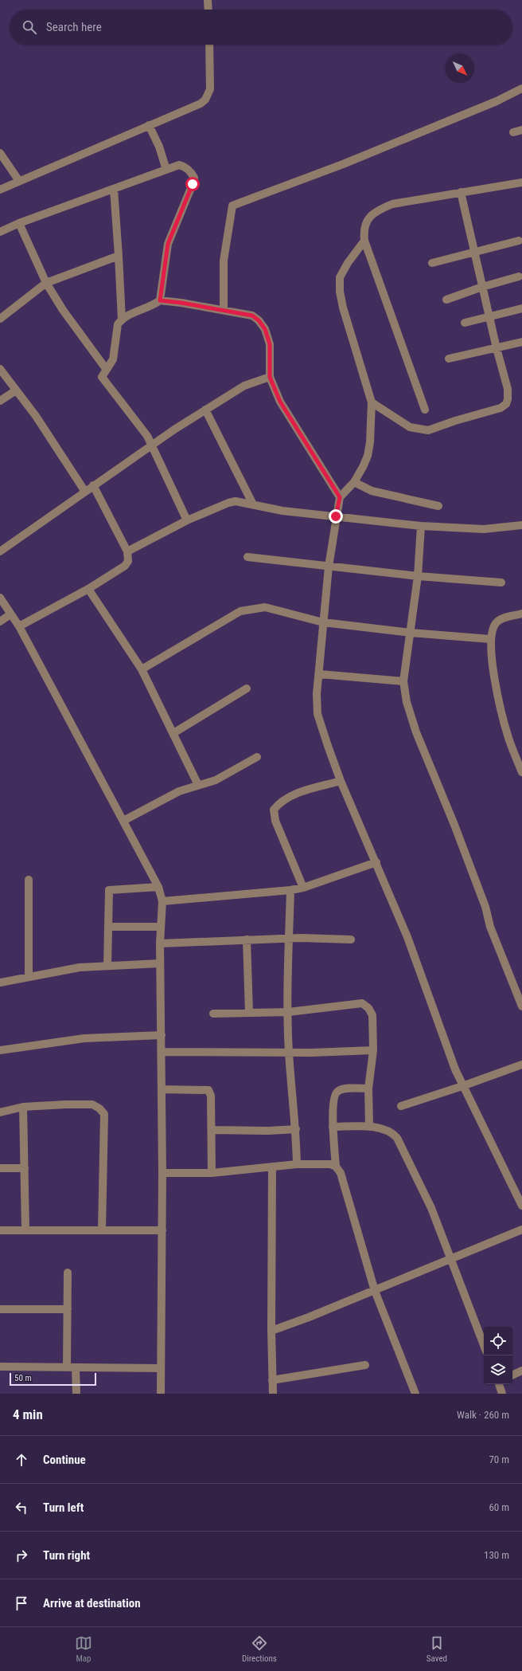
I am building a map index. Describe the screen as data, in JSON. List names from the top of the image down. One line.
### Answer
{"scale_bar":"50 m","north":"bottom right","page":{"search":"Search here","scale":"50 m","heading":["4 min","Walk · 260 m"],"list":[["Continue","70 m"],["Turn left","60 m"],["Turn right","130 m"],"Arrive at destination"],"nav":["Map","Directions","Saved"]}}
